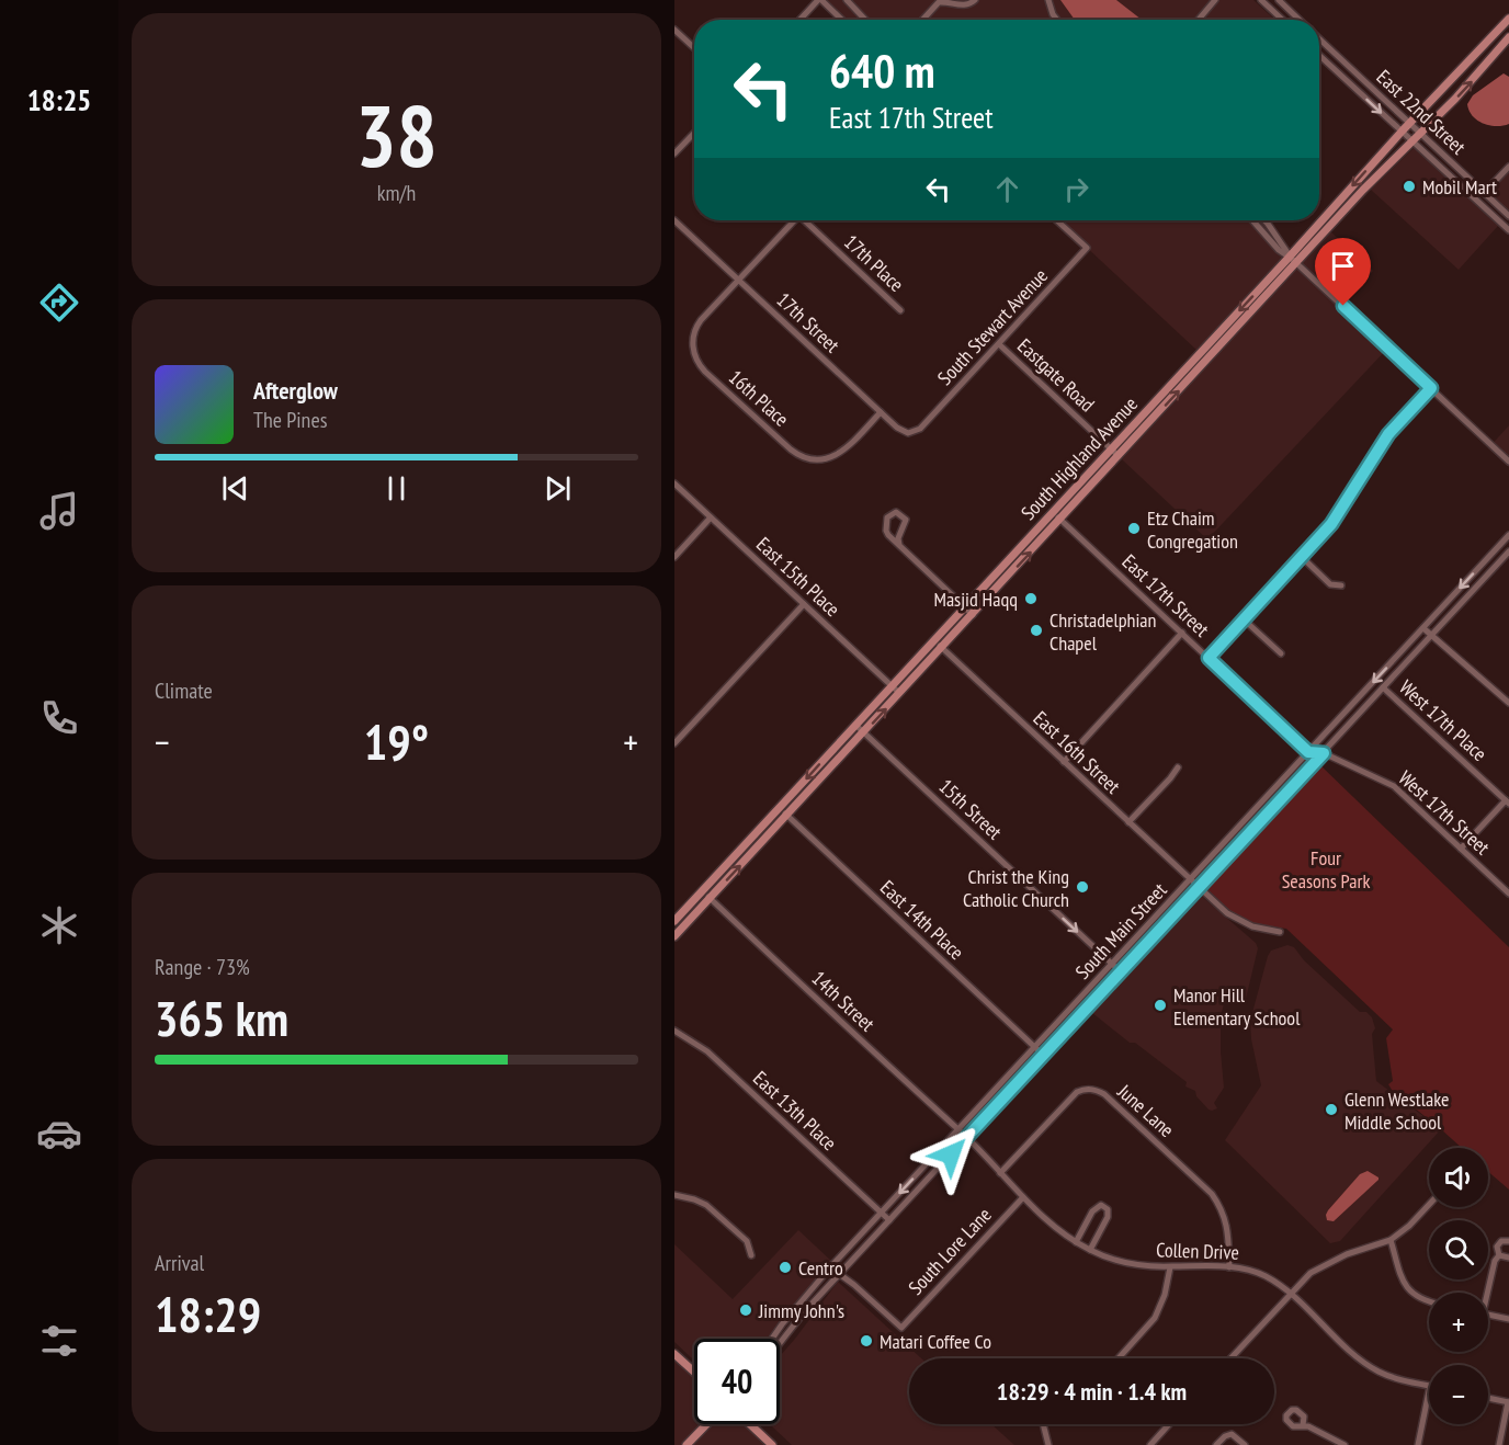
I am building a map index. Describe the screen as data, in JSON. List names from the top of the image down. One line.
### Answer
{"streets":{"main road":["South Highland Avenue"],"street":["East 22nd Street","17th Place","17th Street","South Stewart Avenue","Eastgate Road","16th Place","East 15th Place","East 17th Street","West 17th Place","East 16th Street","15th Street","West 17th Street","East 14th Place","South Main Street","14th Street","East 13th Place","June Lane","South Lore Lane","Collen Drive"]},"crossings":[["East 22nd Street","South Highland Avenue"],["17th Street","South Stewart Avenue"],["17th Street","16th Place"],["South Stewart Avenue","Eastgate Road"],["Eastgate Road","South Highland Avenue"],["South Highland Avenue","East 15th Place"],["South Highland Avenue","East 17th Street"],["South Highland Avenue","East 16th Street"],["South Highland Avenue","15th Street"],["South Highland Avenue","East 14th Place"],["South Highland Avenue","14th Street"],["East 17th Street","West 17th Street"],["East 17th Street","South Main Street"],["West 17th Place","South Main Street"],["East 16th Street","South Main Street"],["15th Street","South Main Street"],["West 17th Street","South Main Street"],["East 14th Place","South Main Street"],["South Main Street","14th Street"],["South Main Street","East 13th Place"],["South Main Street","South Lore Lane"],["South Main Street","Collen Drive"],["14th Street","Collen Drive"],["June Lane","Collen Drive"],["South Lore Lane","Collen Drive"]],"one_way":["15th Street"],"parks":["Four Seasons Park"],"places":["Mobil Mart","Etz Chaim Congregation","Masjid Haqq","Christadelphian Chapel","Christ the King Catholic Church","Manor Hill Elementary School","Glenn Westlake Middle School","Centro","Jimmy John's","Matari Coffee Co"],"page":{"tabs":"18:25","tile":[["38","km/h"],"Climate",["Range · 73%","365 km"],["Arrival","18:29"]],"turn":["640 m","East 17th Street"],"song":["Afterglow","The Pines"],"heat":["−","19°","+"],"map_buttons":["+","−"],"limit":"40","trip":"18:29 · 4 min · 1.4 km"}}
